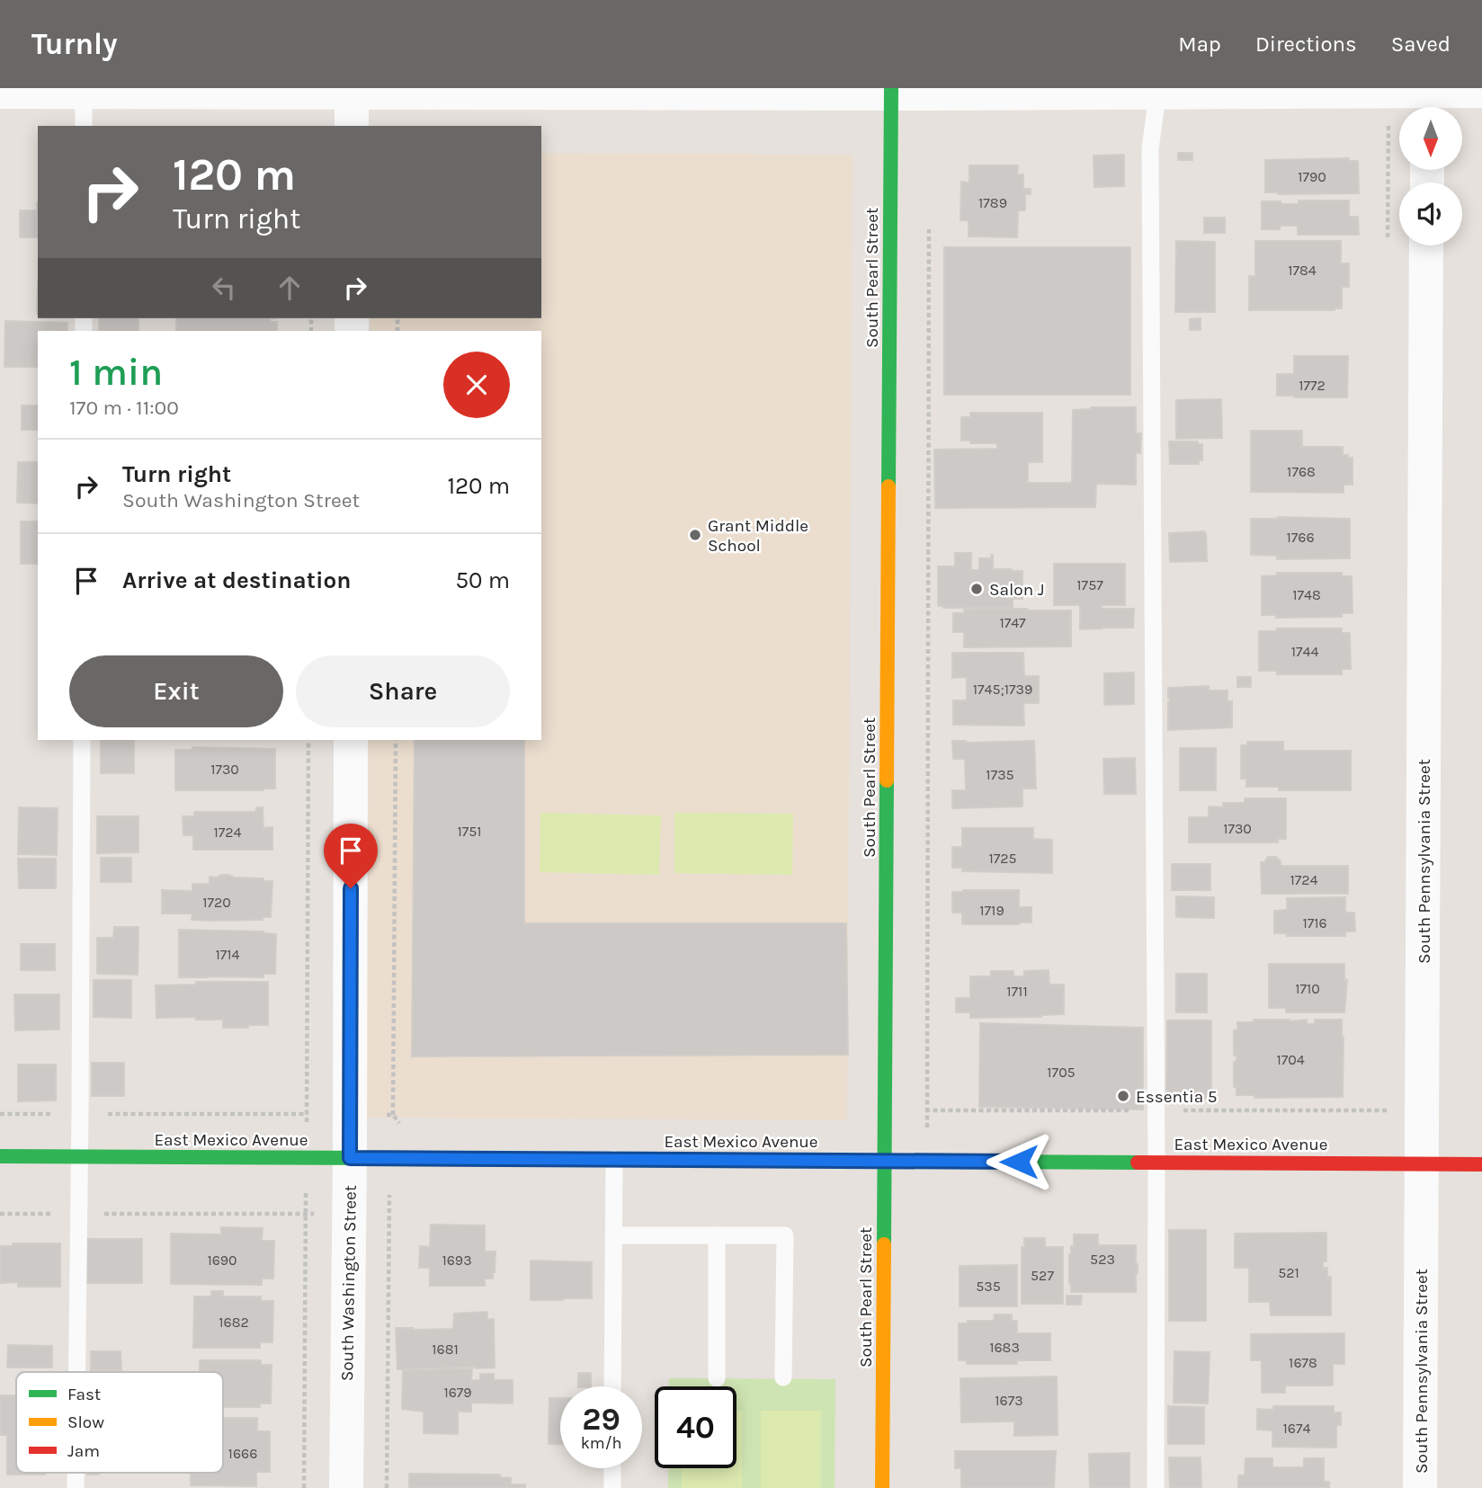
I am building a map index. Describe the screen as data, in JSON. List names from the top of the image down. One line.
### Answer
{"streets":{"street":["South Pearl Street","South Pennsylvania Street","East Mexico Avenue","South Washington Street"]},"crossings":[["South Pearl Street","East Mexico Avenue"],["South Pennsylvania Street","East Mexico Avenue"],["East Mexico Avenue","South Washington Street"]],"places":["Grant Middle School","Salon J","Essentia 5"],"house_numbers":["1790","1789","1784","1772","1768","1766","1757","1748","1747","1744","1745;1739","1730","1735","1730","1751","1724","1725","1724","1720","1719","1716","1714","1710","1711","1704","1705","523","1690","1693","521","527","535","1682","1683","1681","1678","1679","1673","1674","1666"],"legend":["Fast","Slow","Jam"],"north":"bottom","page":{"header":"Turnly","nav":["Map","Directions","Saved"],"turn":["120 m","Turn right"],"heading":["1 min","170 m · 11:00"],"list":[{"name":"Turn right","note":"South Washington Street","value":"120 m"},{"name":"Arrive at destination","value":"50 m"}],"buttons":["Exit","Share"],"speed":"29 km/h","limit":"40"}}
